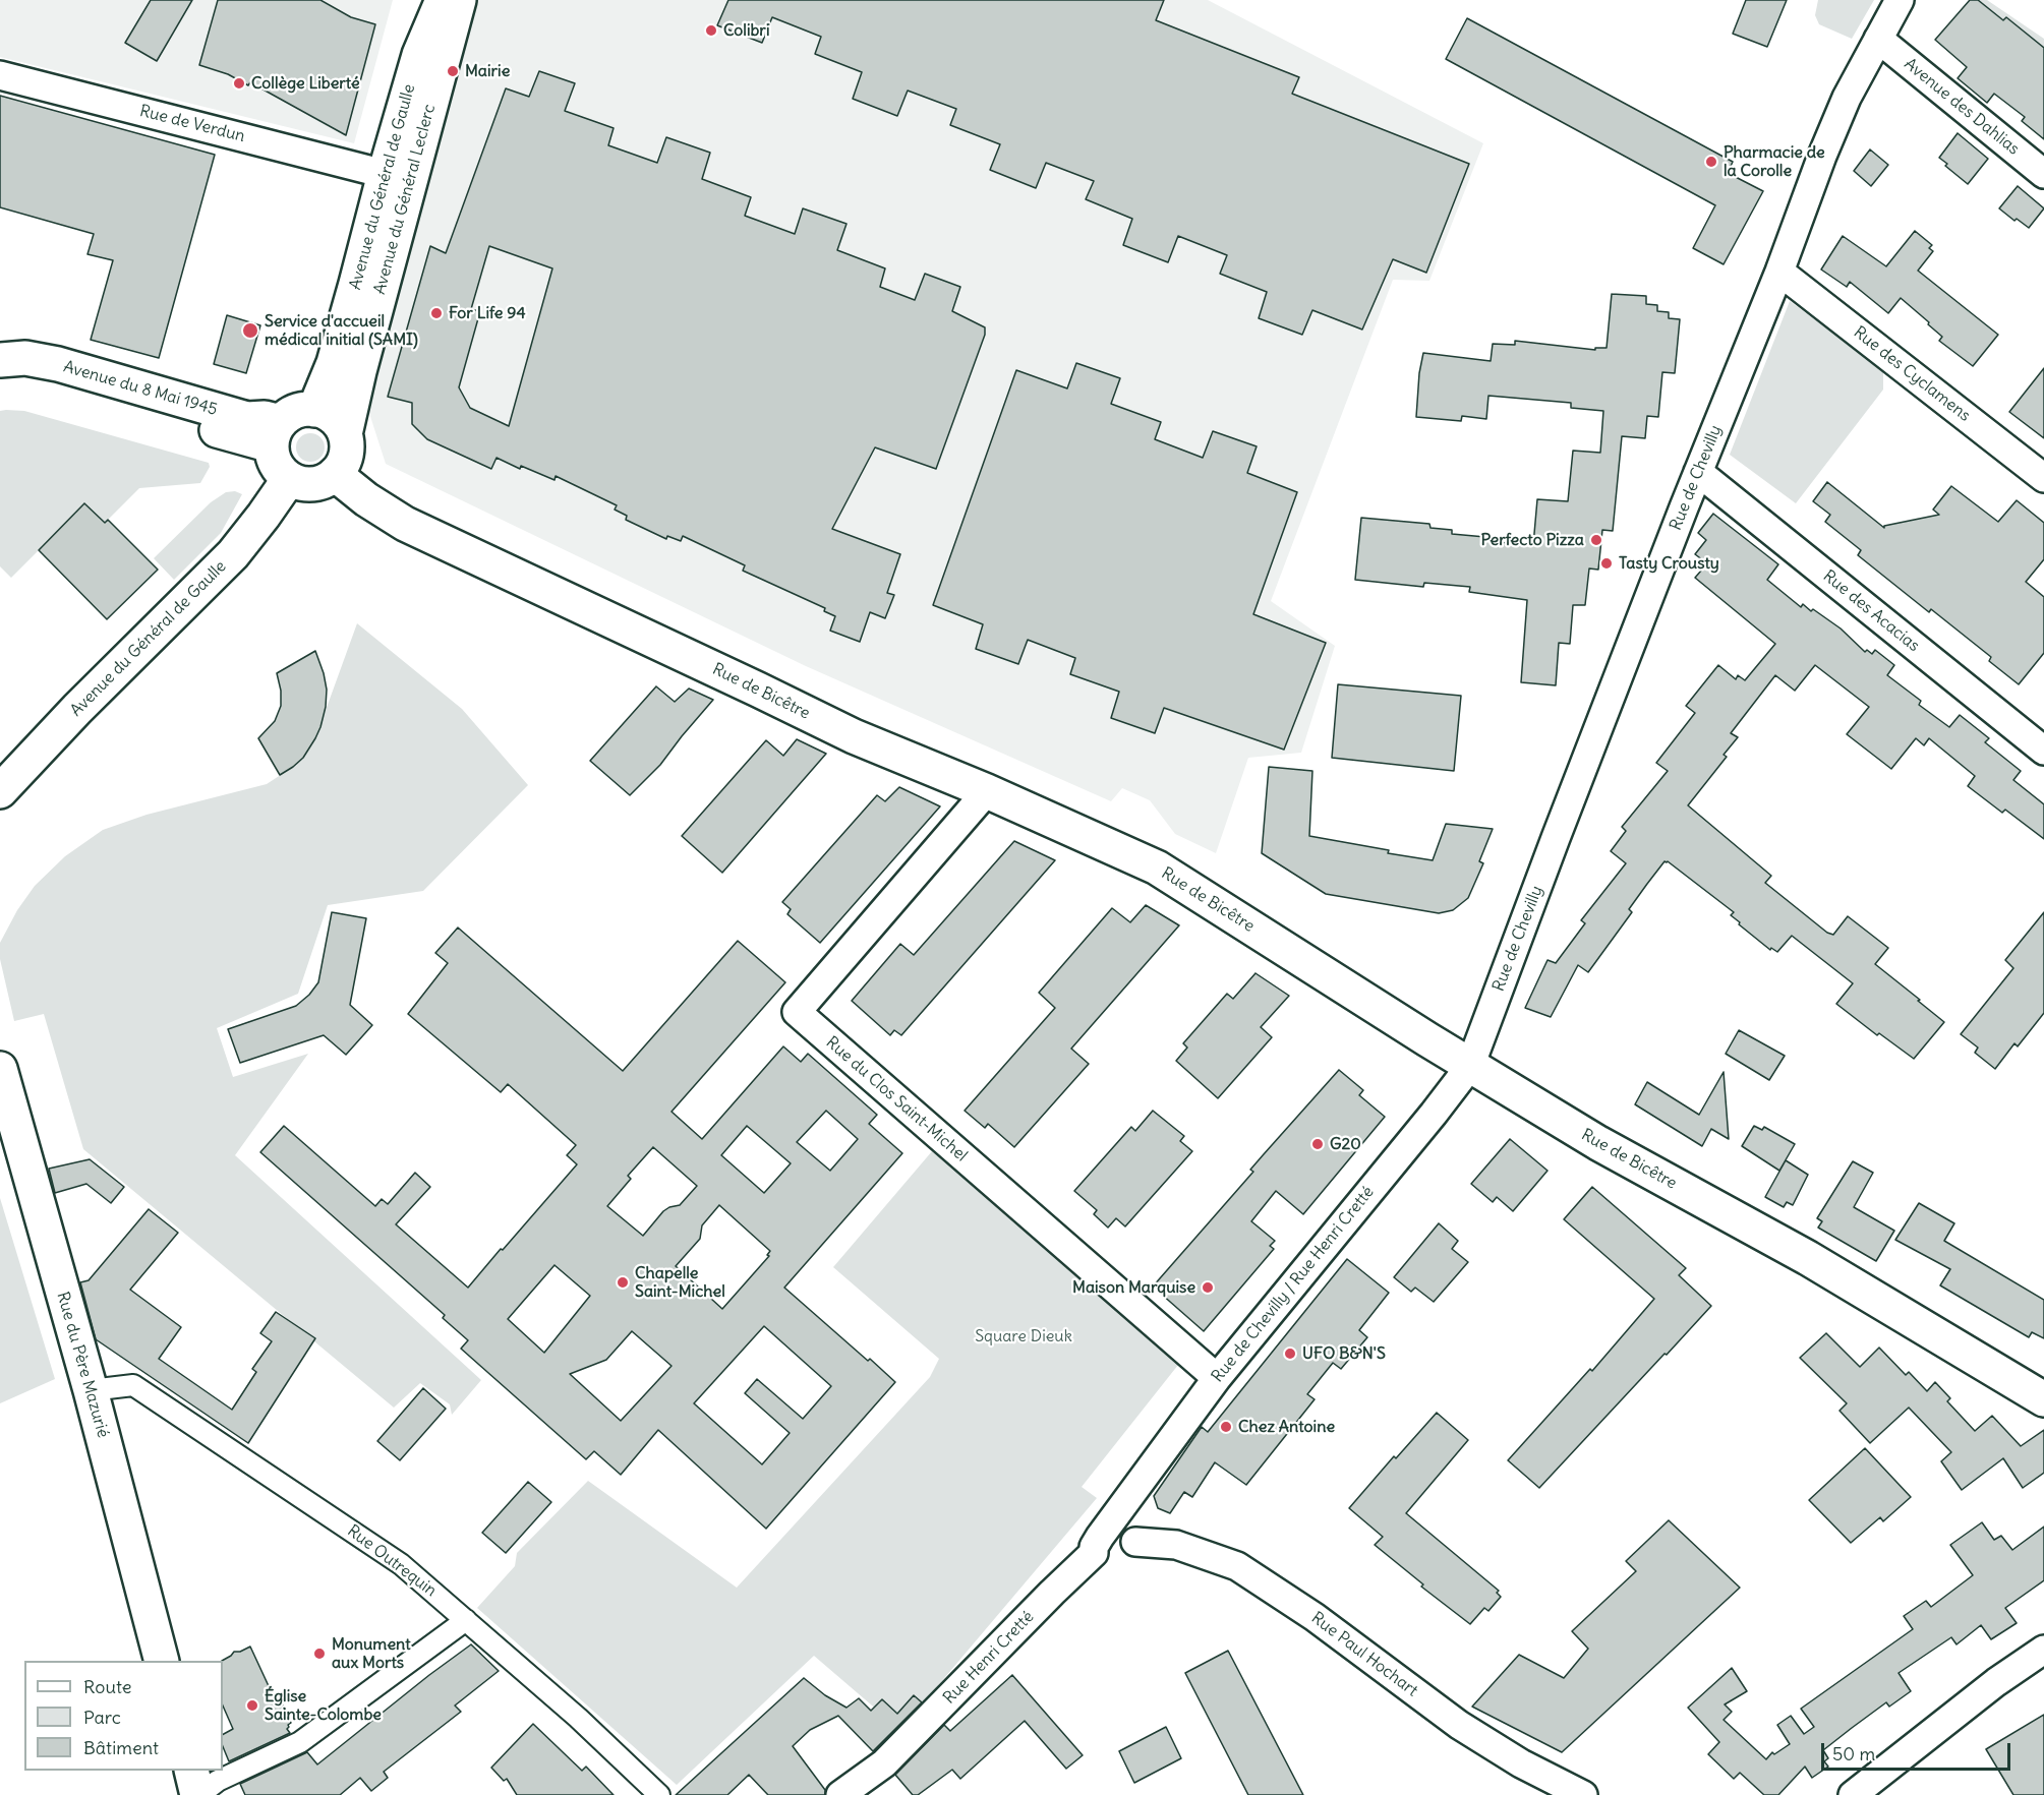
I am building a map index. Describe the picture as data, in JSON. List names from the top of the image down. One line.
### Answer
{"streets":{"main road":["Avenue du Général de Gaulle","Avenue du Général Leclerc","Avenue du 8 Mai 1945","Rue de Bicêtre","Rue du Père Mazurié"],"street":["Avenue des Dahlias","Rue de Verdun","Rue des Cyclamens","Rue de Chevilly","Rue des Acacias","Rue du Clos Saint-Michel","Rue de Chevilly / Rue Henri Cretté","Rue Outrequin","Rue Paul Hochart","Rue Henri Cretté"]},"crossings":[["Avenue des Dahlias","Rue de Chevilly"],["Rue de Verdun","Avenue du Général de Gaulle"],["Avenue du Général de Gaulle","Avenue du Général Leclerc"],["Avenue du Général de Gaulle","Avenue du 8 Mai 1945"],["Avenue du Général de Gaulle","Rue de Bicêtre"],["Avenue du Général Leclerc","Avenue du 8 Mai 1945"],["Avenue du Général Leclerc","Rue de Bicêtre"],["Rue des Cyclamens","Rue de Chevilly"],["Avenue du 8 Mai 1945","Rue de Bicêtre"],["Rue de Chevilly","Rue des Acacias"],["Rue de Chevilly","Rue de Bicêtre"],["Rue de Chevilly","Rue de Chevilly / Rue Henri Cretté"],["Rue de Bicêtre","Rue du Clos Saint-Michel"],["Rue de Bicêtre","Rue de Chevilly / Rue Henri Cretté"],["Rue du Clos Saint-Michel","Rue de Chevilly / Rue Henri Cretté"],["Rue de Chevilly / Rue Henri Cretté","Rue Henri Cretté"],["Rue du Père Mazurié","Rue Outrequin"]],"parks":["Square Dieuk"],"places":["Colibri","Mairie","Collège Liberté","Pharmacie de la Corolle","For Life 94","Service d'accueil médical initial (SAMI)","Perfecto Pizza","Tasty Crousty","G20","Chapelle Saint-Michel","Maison Marquise","UFO B&N'S","Chez Antoine","Monument aux Morts","Église Sainte-Colombe"],"legend":["Route","Parc","Bâtiment"],"scale_bar":"50 m"}
